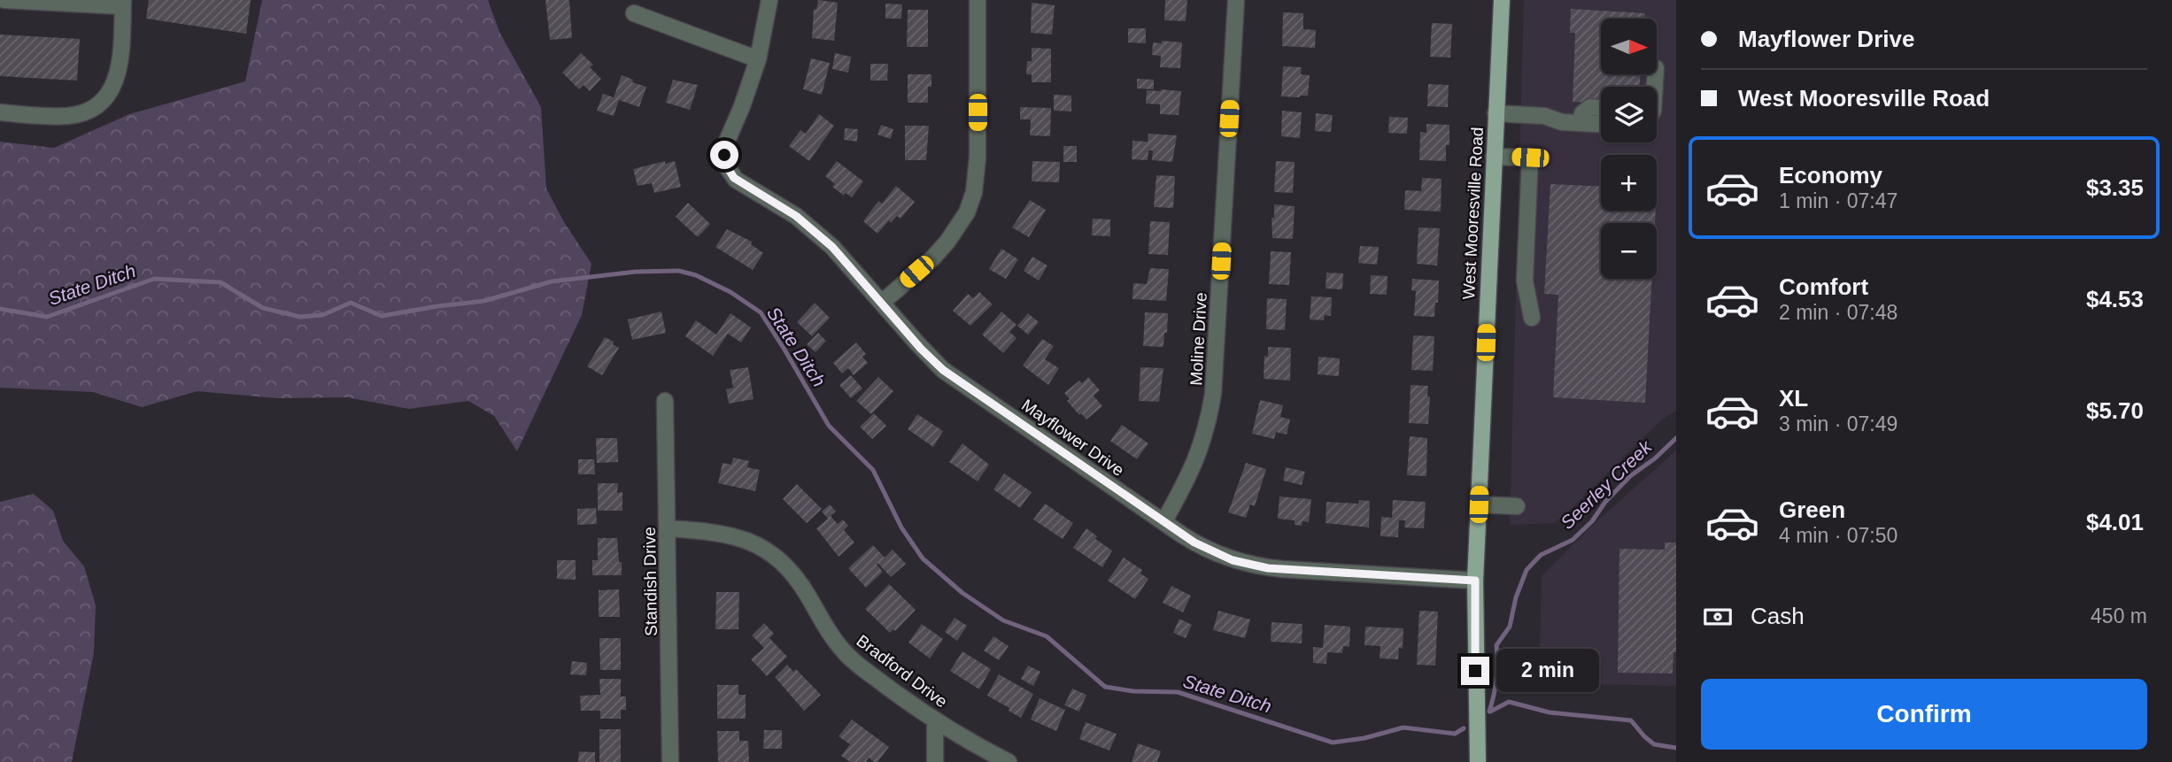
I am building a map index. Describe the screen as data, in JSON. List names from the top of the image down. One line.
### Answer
{"streets":{"main road":["West Mooresville Road"],"street":["Moline Drive","Mayflower Drive","Standish Drive","Bradford Drive"]},"crossings":[["West Mooresville Road","Mayflower Drive"],["Moline Drive","Mayflower Drive"],["Standish Drive","Bradford Drive"]],"water":["State Ditch","Seerley Creek"],"north":"right","page":{"banner":["Mayflower Drive","West Mooresville Road"],"map_buttons":["+","−"],"list":[{"name":"Economy","note":"1 min · 07:47","value":"$3.35"},{"name":"Comfort","note":"2 min · 07:48","value":"$4.53"},{"name":"XL","note":"3 min · 07:49","value":"$5.70"},{"name":"Green","note":"4 min · 07:50","value":"$4.01"}],"pay":["Cash","450 m"],"bubble":"2 min","buttons":"Confirm"}}
